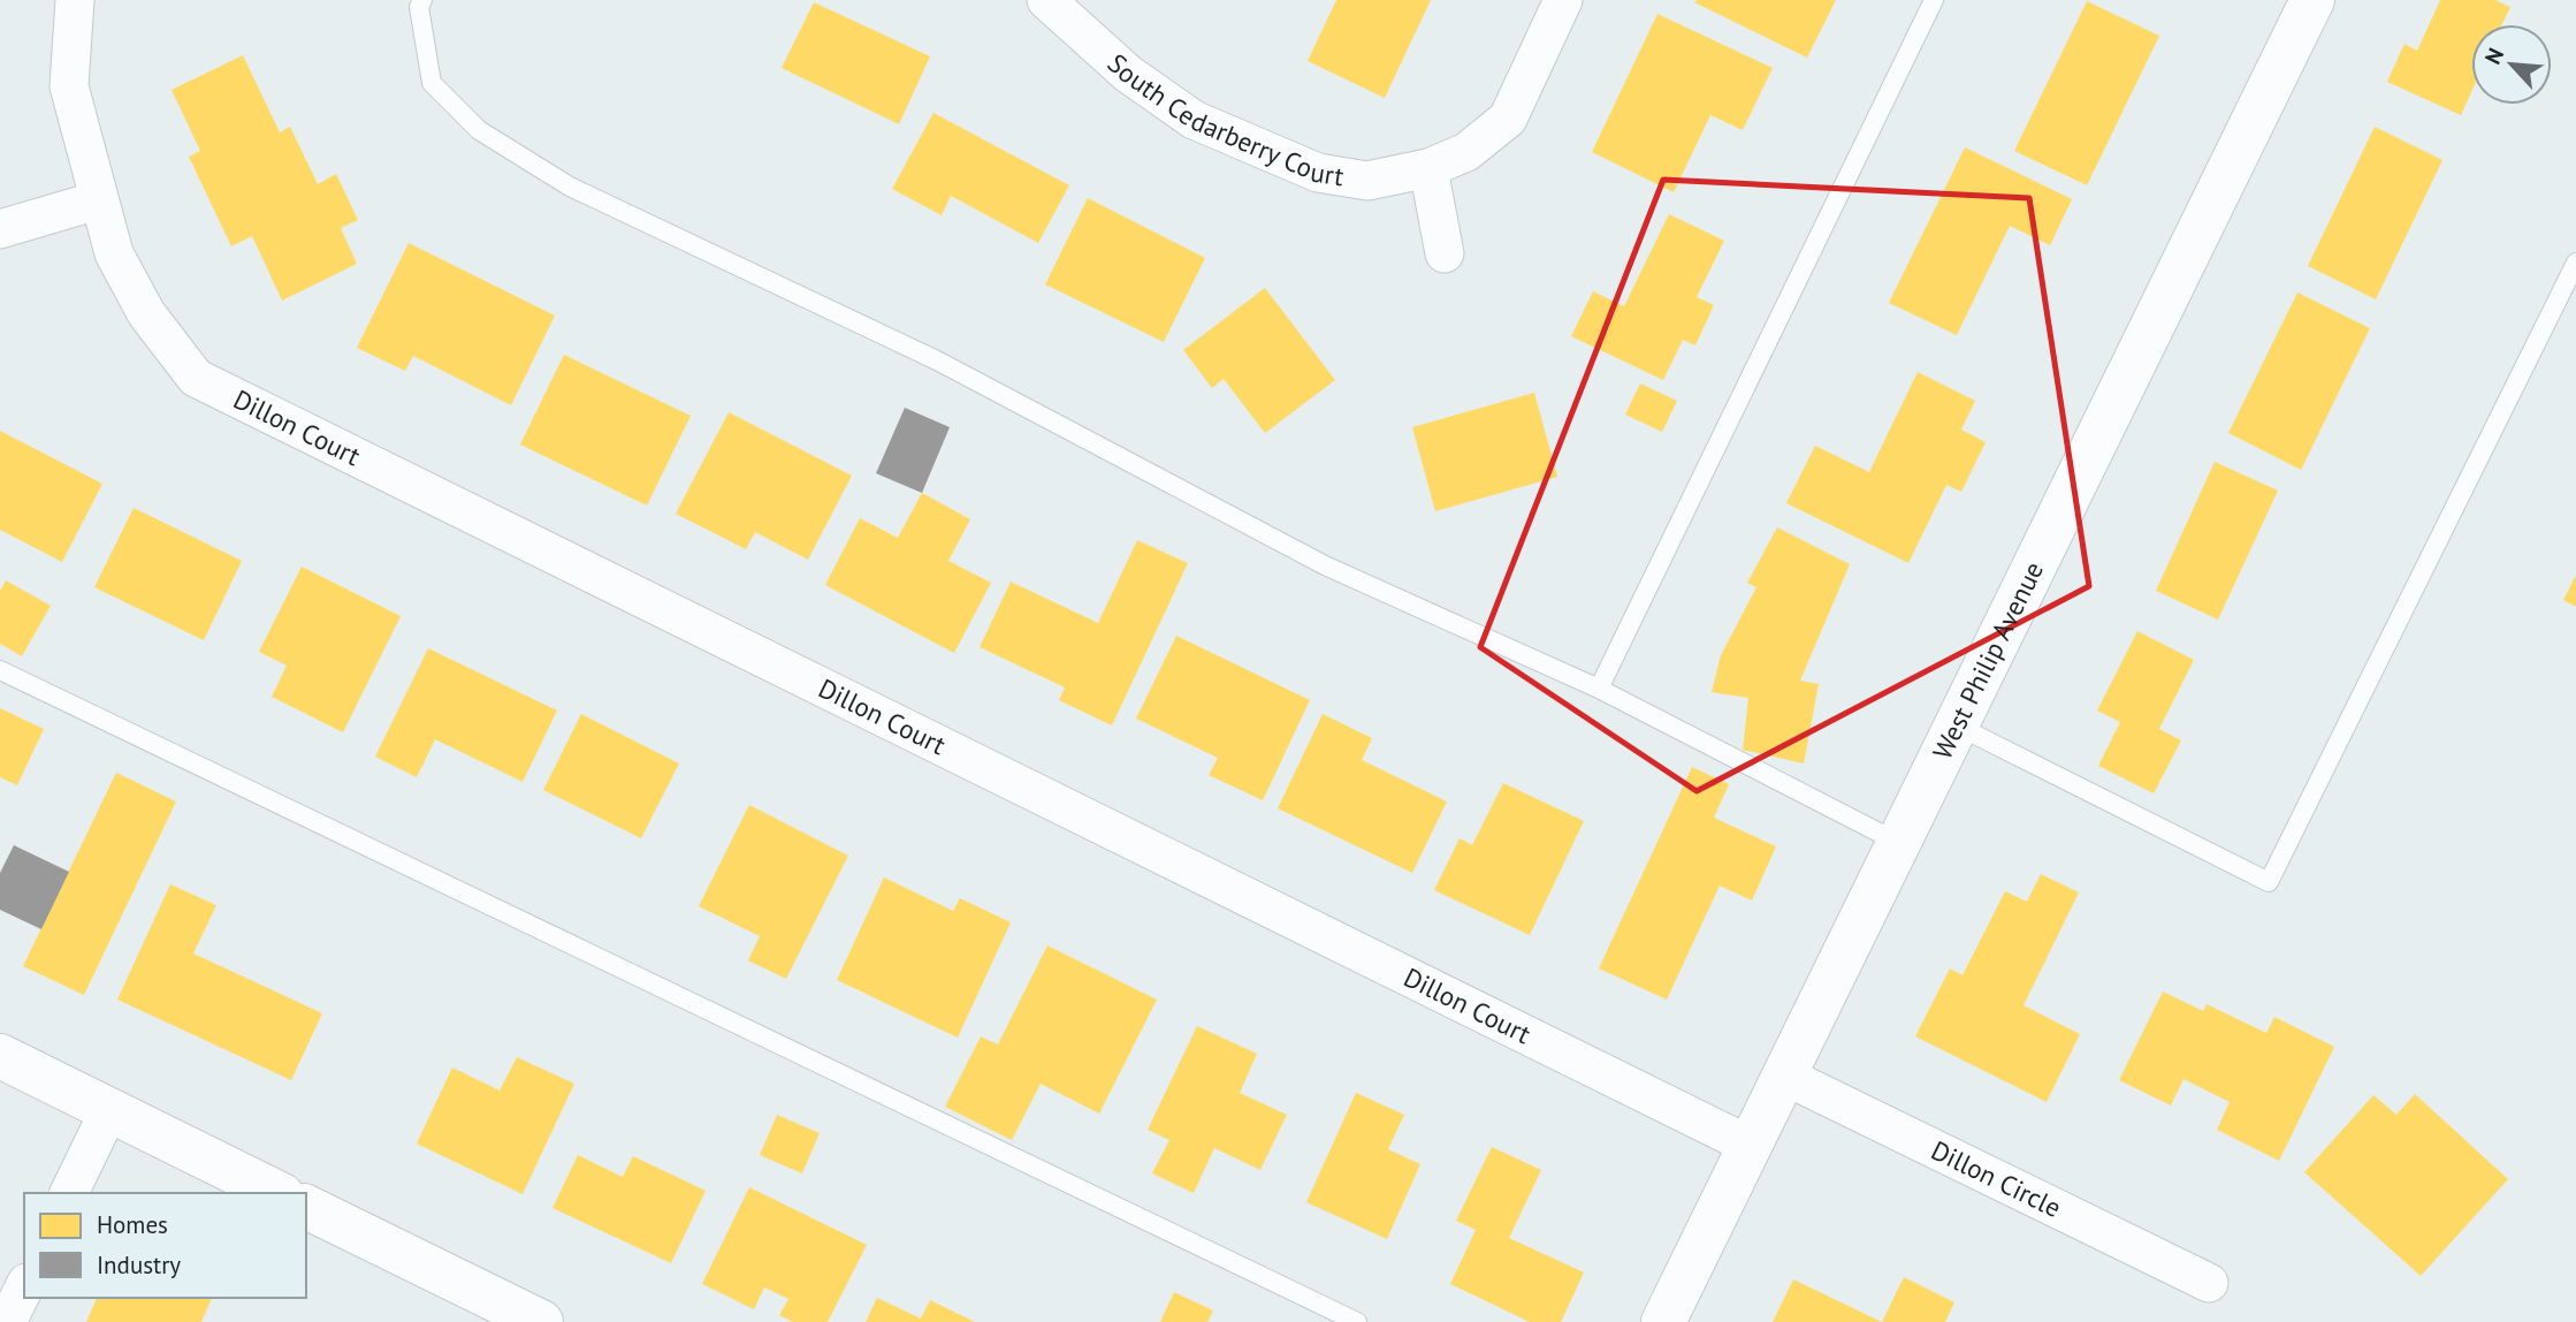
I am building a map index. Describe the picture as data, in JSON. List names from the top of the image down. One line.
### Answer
{"streets":{"street":["South Cedarberry Court","Dillon Court","West Philip Avenue","Dillon Circle"]},"crossings":[["Dillon Court","West Philip Avenue"],["West Philip Avenue","Dillon Circle"]],"legend":["Homes","Industry"],"north":"top left"}
